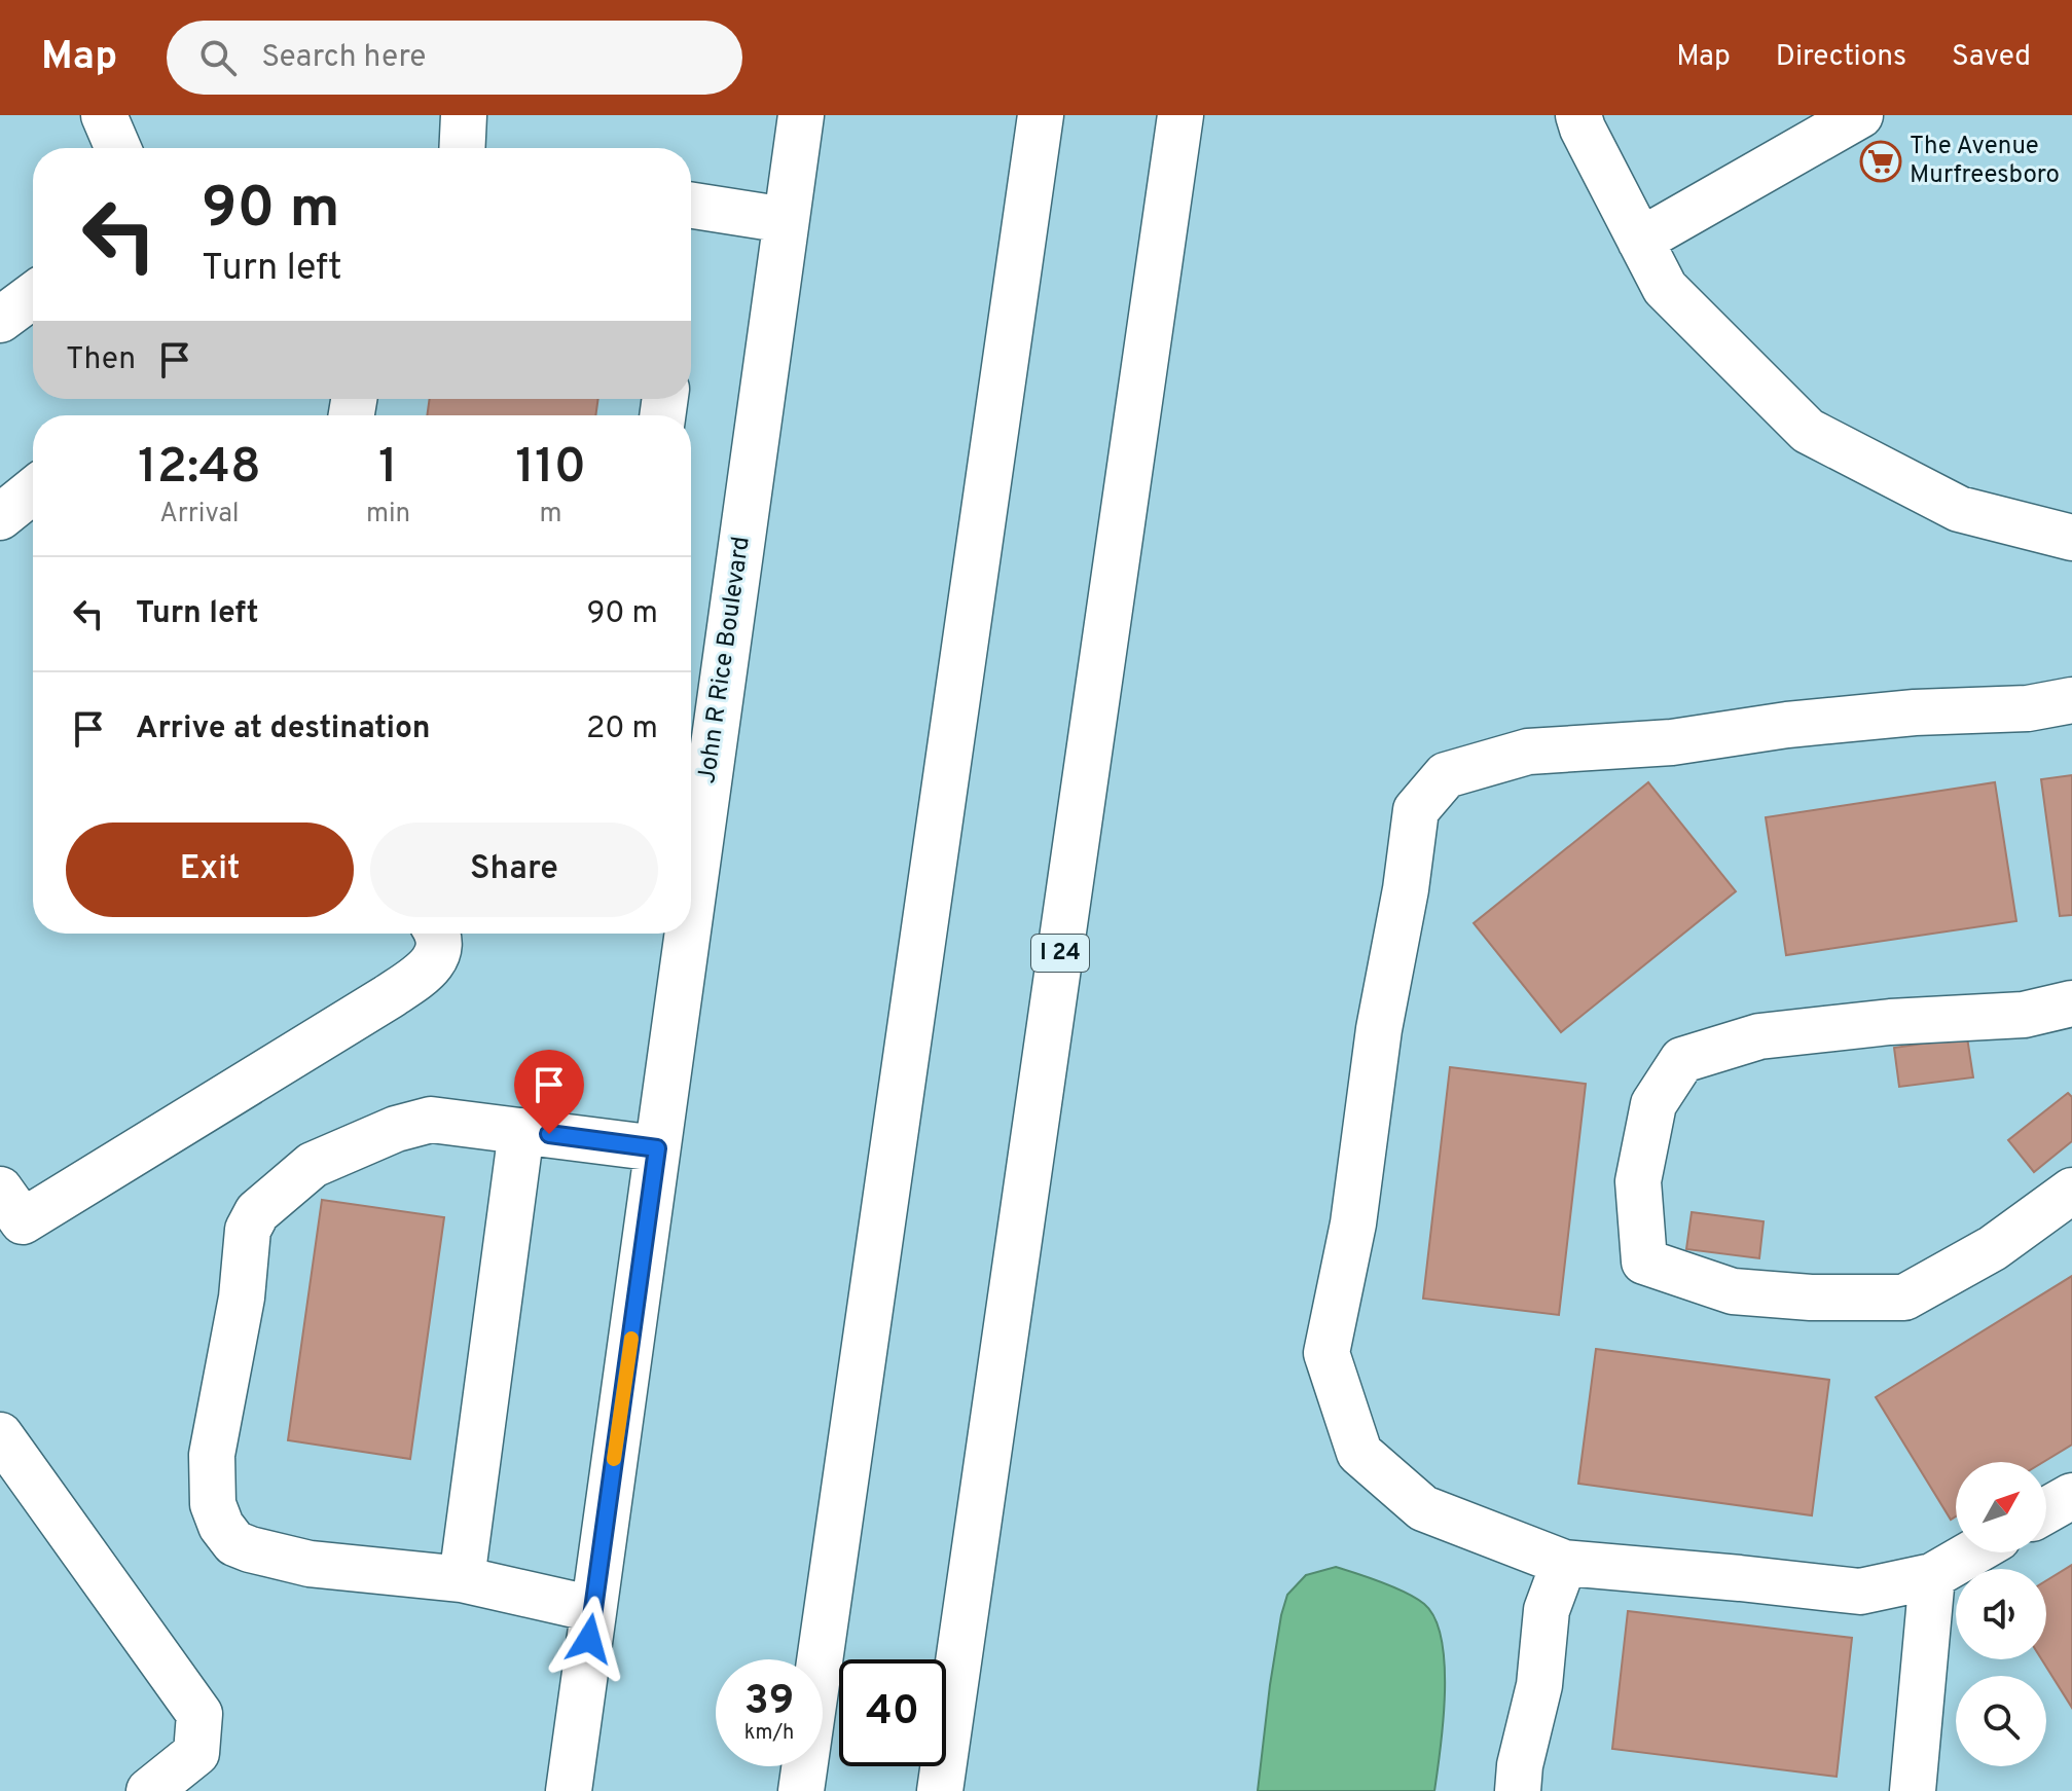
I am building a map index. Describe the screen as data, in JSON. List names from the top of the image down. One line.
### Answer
{"streets":{"main road":["John R Rice Boulevard","I 24"]},"places":{"supermarket":["The Avenue Murfreesboro"]},"north":"top right","page":{"header":"Map","search":"Search here","nav":["Map","Directions","Saved"],"turn":["90 m","Turn left"],"then":"Then","eta":["12:48","Arrival","1","min","110","m"],"list":[{"name":"Turn left","value":"90 m"},{"name":"Arrive at destination","value":"20 m"}],"buttons":["Exit","Share"],"speed":"39 km/h","limit":"40"}}
